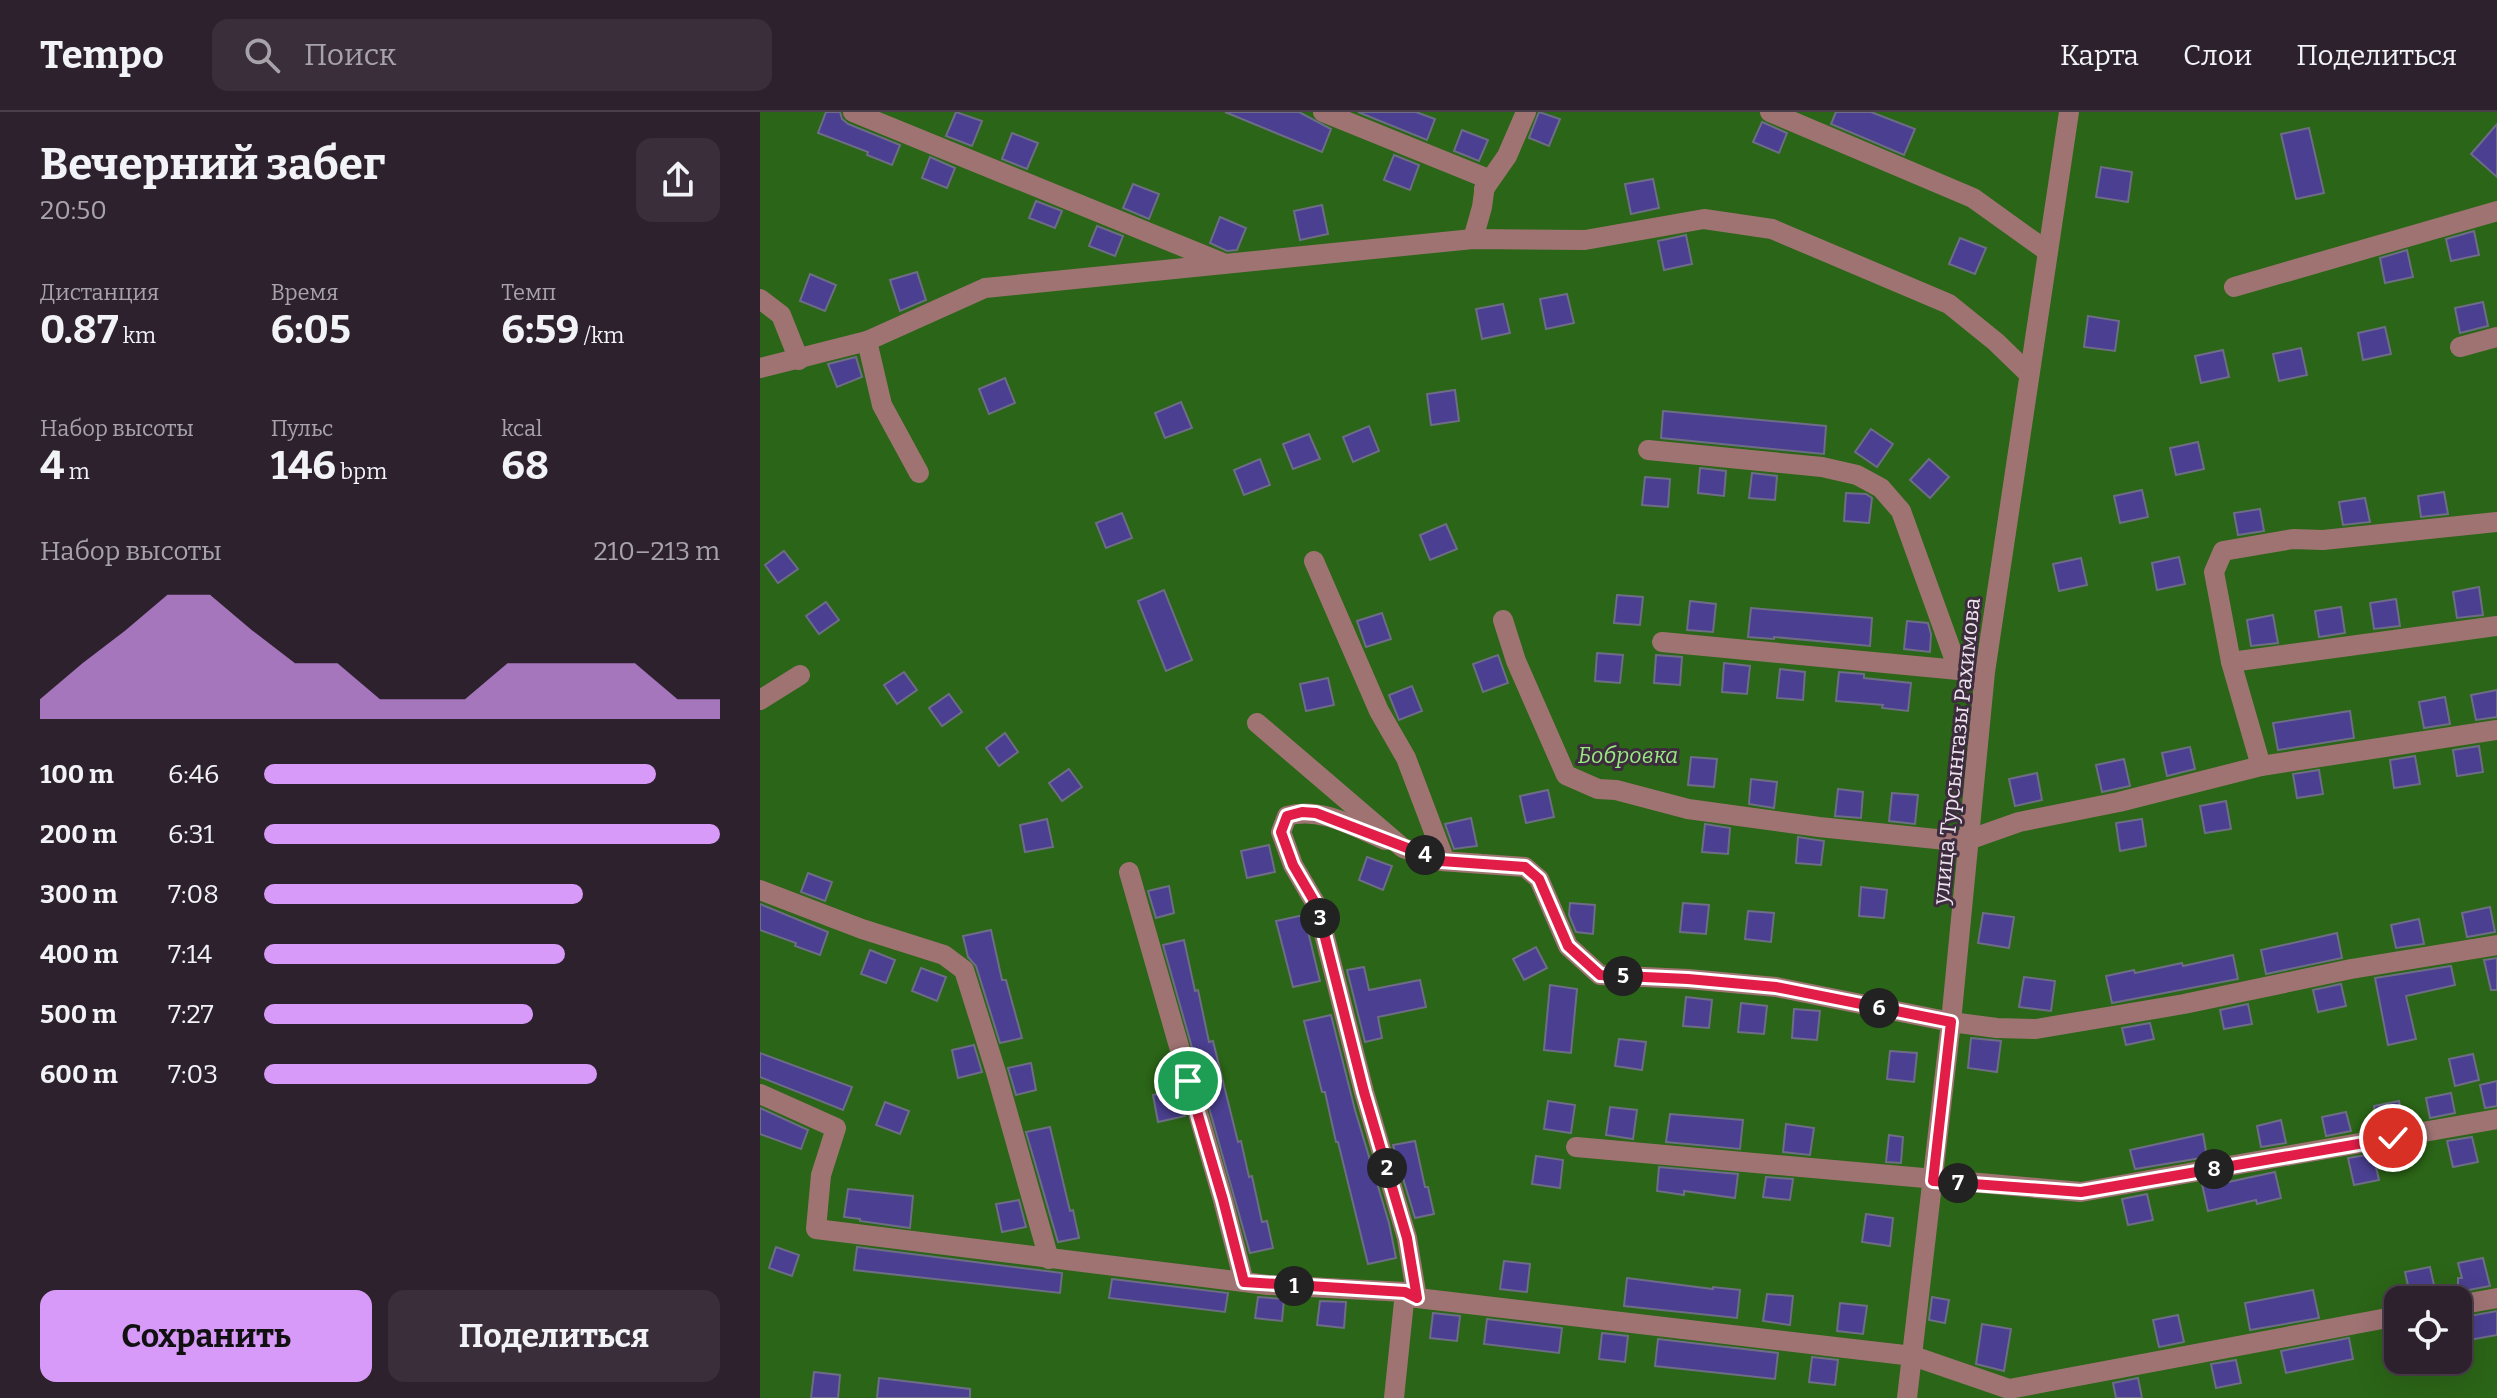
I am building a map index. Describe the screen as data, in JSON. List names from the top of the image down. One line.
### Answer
{"streets":{"street":["улица Турсынгазы Рахимова"]},"parks":["Бобровка"],"page":{"header":"Tempo","search":"Поиск","nav":["Карта","Слои","Поделиться"],"heading":["Вечерний забег","20:50"],"stats":[["Дистанция","0.87 km"],["Время","6:05"],["Темп","6:59 /km"],["Набор высоты","4 m"],["Пульс","146 bpm"],["kcal","68"]],"chart":["Набор высоты","210–213 m"],"list":[{"name":"100 m","note":"6:46"},{"name":"200 m","note":"6:31"},{"name":"300 m","note":"7:08"},{"name":"400 m","note":"7:14"},{"name":"500 m","note":"7:27"},{"name":"600 m","note":"7:03"}],"pins":["4","3","5","6","2","8","7","1"],"buttons":["Сохранить","Поделиться"]}}
